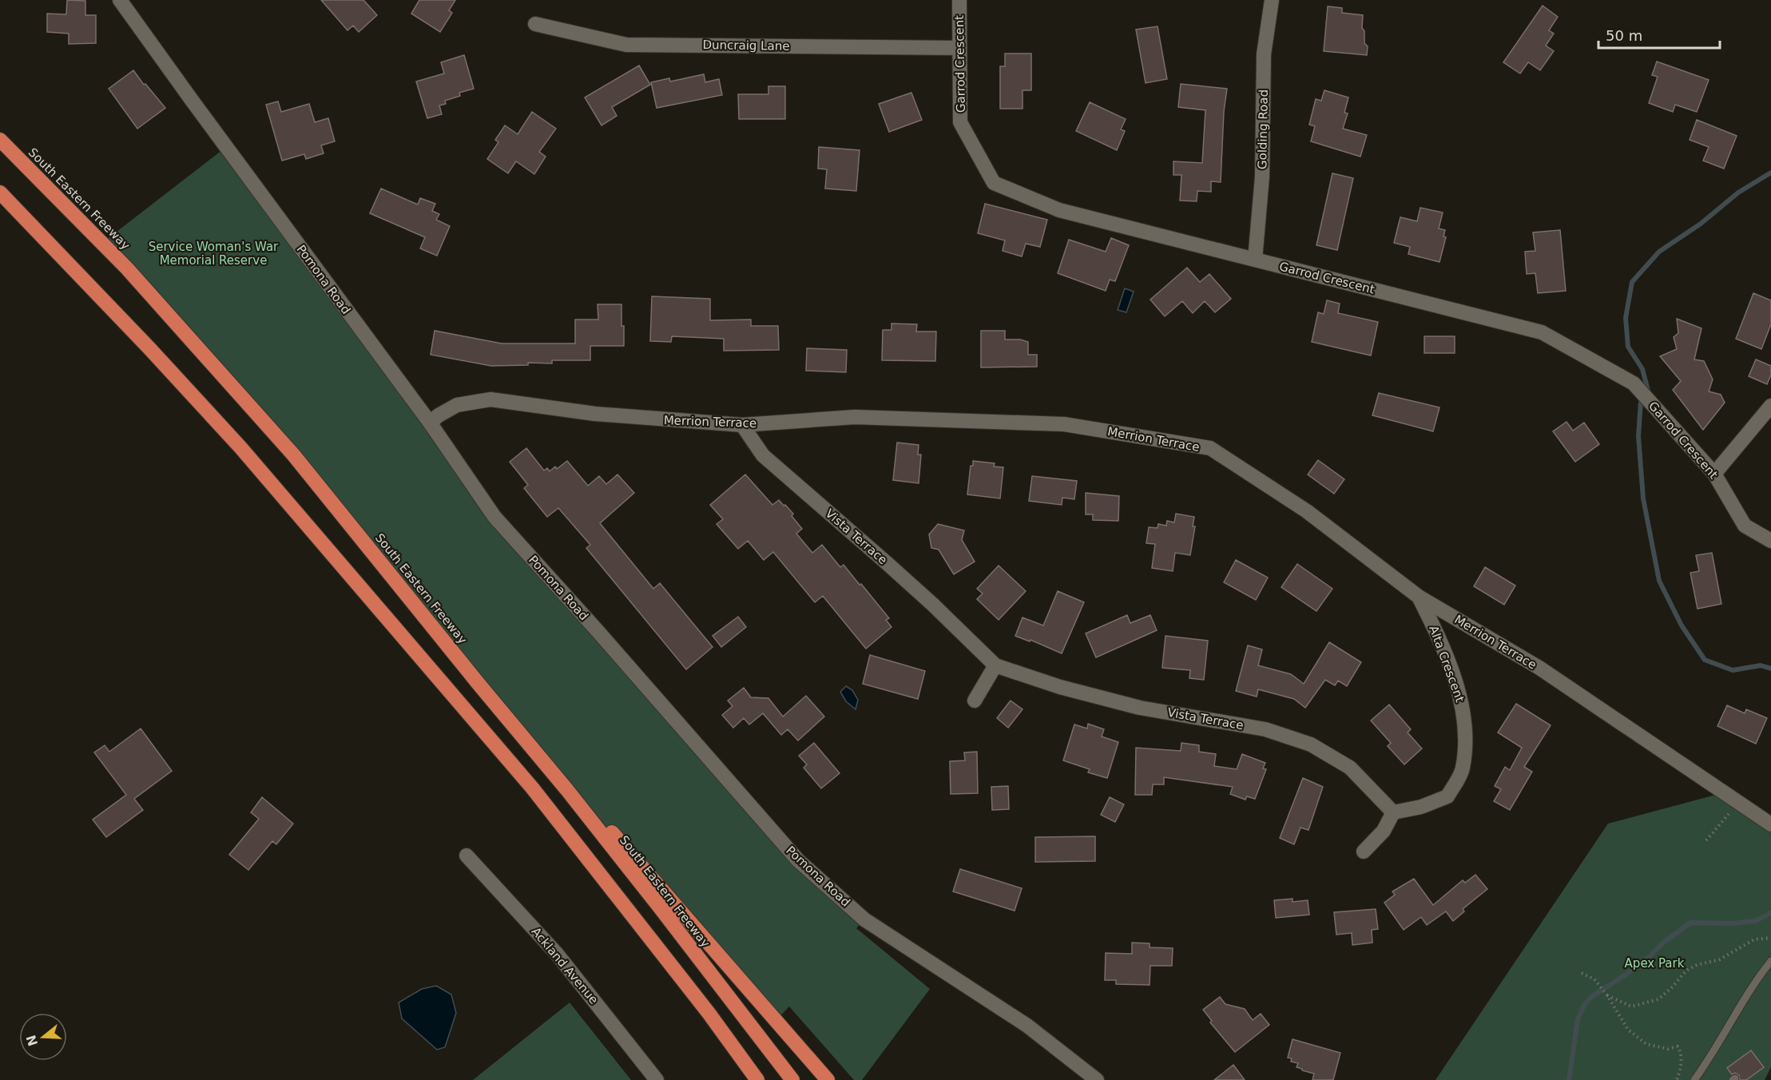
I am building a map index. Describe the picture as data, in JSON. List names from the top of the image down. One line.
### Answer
{"streets":{"highway":["South Eastern Freeway"],"street":["Duncraig Lane","Garrod Crescent","Golding Road","Pomona Road","Merrion Terrace","Vista Terrace","Alta Crescent","Ackland Avenue"]},"crossings":[["Duncraig Lane","Garrod Crescent"],["Garrod Crescent","Golding Road"],["Pomona Road","Merrion Terrace"],["Merrion Terrace","Vista Terrace"],["Merrion Terrace","Alta Crescent"],["Vista Terrace","Alta Crescent"]],"parks":["Service Woman's War Memorial Reserve","Apex Park"],"scale_bar":"50 m","north":"left"}
